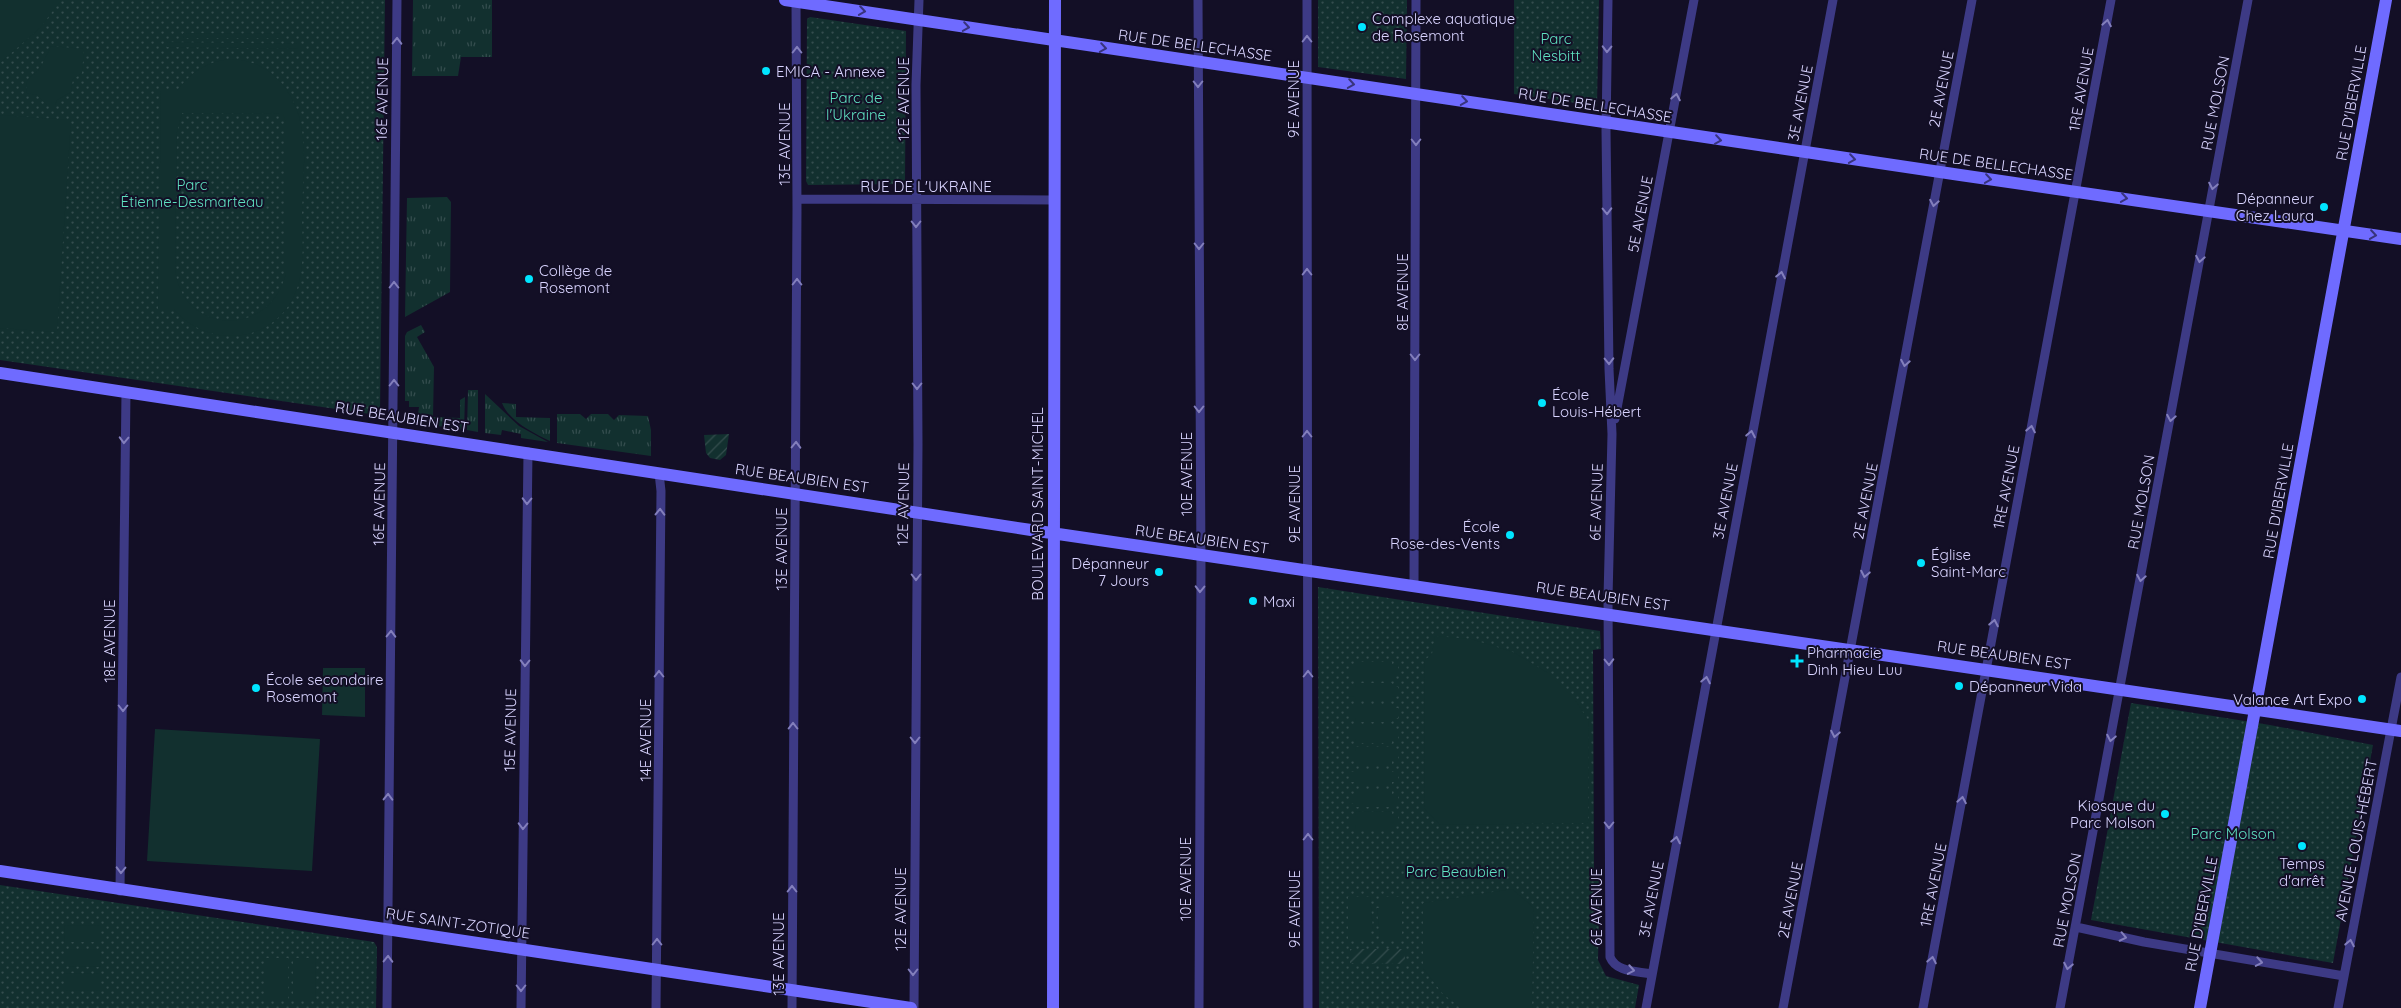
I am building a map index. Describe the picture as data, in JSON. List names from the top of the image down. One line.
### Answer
{"streets":{"street":["RUE DE BELLECHASSE","2E AVENUE","1RE AVENUE","16E AVENUE","12E AVENUE","9E AVENUE","3E AVENUE","RUE MOLSON","RUE D'IBERVILLE","13E AVENUE","RUE DE L'UKRAINE","5E AVENUE","8E AVENUE","RUE BEAUBIEN EST","10E AVENUE","6E AVENUE","BOULEVARD SAINT-MICHEL","18E AVENUE","15E AVENUE","14E AVENUE","AVENUE LOUIS-HÉBERT","RUE SAINT-ZOTIQUE"]},"crossings":[["RUE DE BELLECHASSE","2E AVENUE"],["RUE DE BELLECHASSE","1RE AVENUE"],["RUE DE BELLECHASSE","12E AVENUE"],["RUE DE BELLECHASSE","9E AVENUE"],["RUE DE BELLECHASSE","3E AVENUE"],["RUE DE BELLECHASSE","RUE MOLSON"],["RUE DE BELLECHASSE","RUE D'IBERVILLE"],["RUE DE BELLECHASSE","13E AVENUE"],["RUE DE BELLECHASSE","5E AVENUE"],["RUE DE BELLECHASSE","8E AVENUE"],["RUE DE BELLECHASSE","10E AVENUE"],["RUE DE BELLECHASSE","6E AVENUE"],["RUE DE BELLECHASSE","BOULEVARD SAINT-MICHEL"],["2E AVENUE","RUE BEAUBIEN EST"],["1RE AVENUE","RUE BEAUBIEN EST"],["16E AVENUE","RUE BEAUBIEN EST"],["16E AVENUE","RUE SAINT-ZOTIQUE"],["12E AVENUE","RUE DE L'UKRAINE"],["12E AVENUE","RUE BEAUBIEN EST"],["12E AVENUE","RUE SAINT-ZOTIQUE"],["9E AVENUE","RUE BEAUBIEN EST"],["3E AVENUE","RUE BEAUBIEN EST"],["3E AVENUE","6E AVENUE"],["RUE MOLSON","RUE BEAUBIEN EST"],["RUE D'IBERVILLE","RUE BEAUBIEN EST"],["13E AVENUE","RUE DE L'UKRAINE"],["13E AVENUE","RUE BEAUBIEN EST"],["13E AVENUE","RUE SAINT-ZOTIQUE"],["RUE DE L'UKRAINE","BOULEVARD SAINT-MICHEL"],["5E AVENUE","6E AVENUE"],["8E AVENUE","RUE BEAUBIEN EST"],["RUE BEAUBIEN EST","10E AVENUE"],["RUE BEAUBIEN EST","6E AVENUE"],["RUE BEAUBIEN EST","BOULEVARD SAINT-MICHEL"],["RUE BEAUBIEN EST","18E AVENUE"],["RUE BEAUBIEN EST","15E AVENUE"],["RUE BEAUBIEN EST","14E AVENUE"],["RUE BEAUBIEN EST","AVENUE LOUIS-HÉBERT"],["18E AVENUE","RUE SAINT-ZOTIQUE"],["15E AVENUE","RUE SAINT-ZOTIQUE"],["14E AVENUE","RUE SAINT-ZOTIQUE"]],"one_way":["RUE DE BELLECHASSE","2E AVENUE","1RE AVENUE","16E AVENUE","12E AVENUE","9E AVENUE","3E AVENUE","RUE MOLSON","13E AVENUE","8E AVENUE","10E AVENUE","6E AVENUE","18E AVENUE","15E AVENUE","14E AVENUE","AVENUE LOUIS-HÉBERT"],"parks":["Parc Nesbitt","Parc de l'Ukraine","Parc Étienne-Desmarteau","Parc Molson","Parc Beaubien"],"places":{"other":["Complexe aquatique de Rosemont","EMICA - Annexe","Dépanneur Chez Laura","Collège de Rosemont","École Louis-Hébert","École Rose-des-Vents","Église Saint-Marc","Dépanneur 7 Jours","Maxi","Dépanneur Vida","École secondaire Rosemont","Valance Art Expo","Kiosque du Parc Molson","Temps d'arrêt"],"health":["Pharmacie Dinh Hieu Luu"]}}
